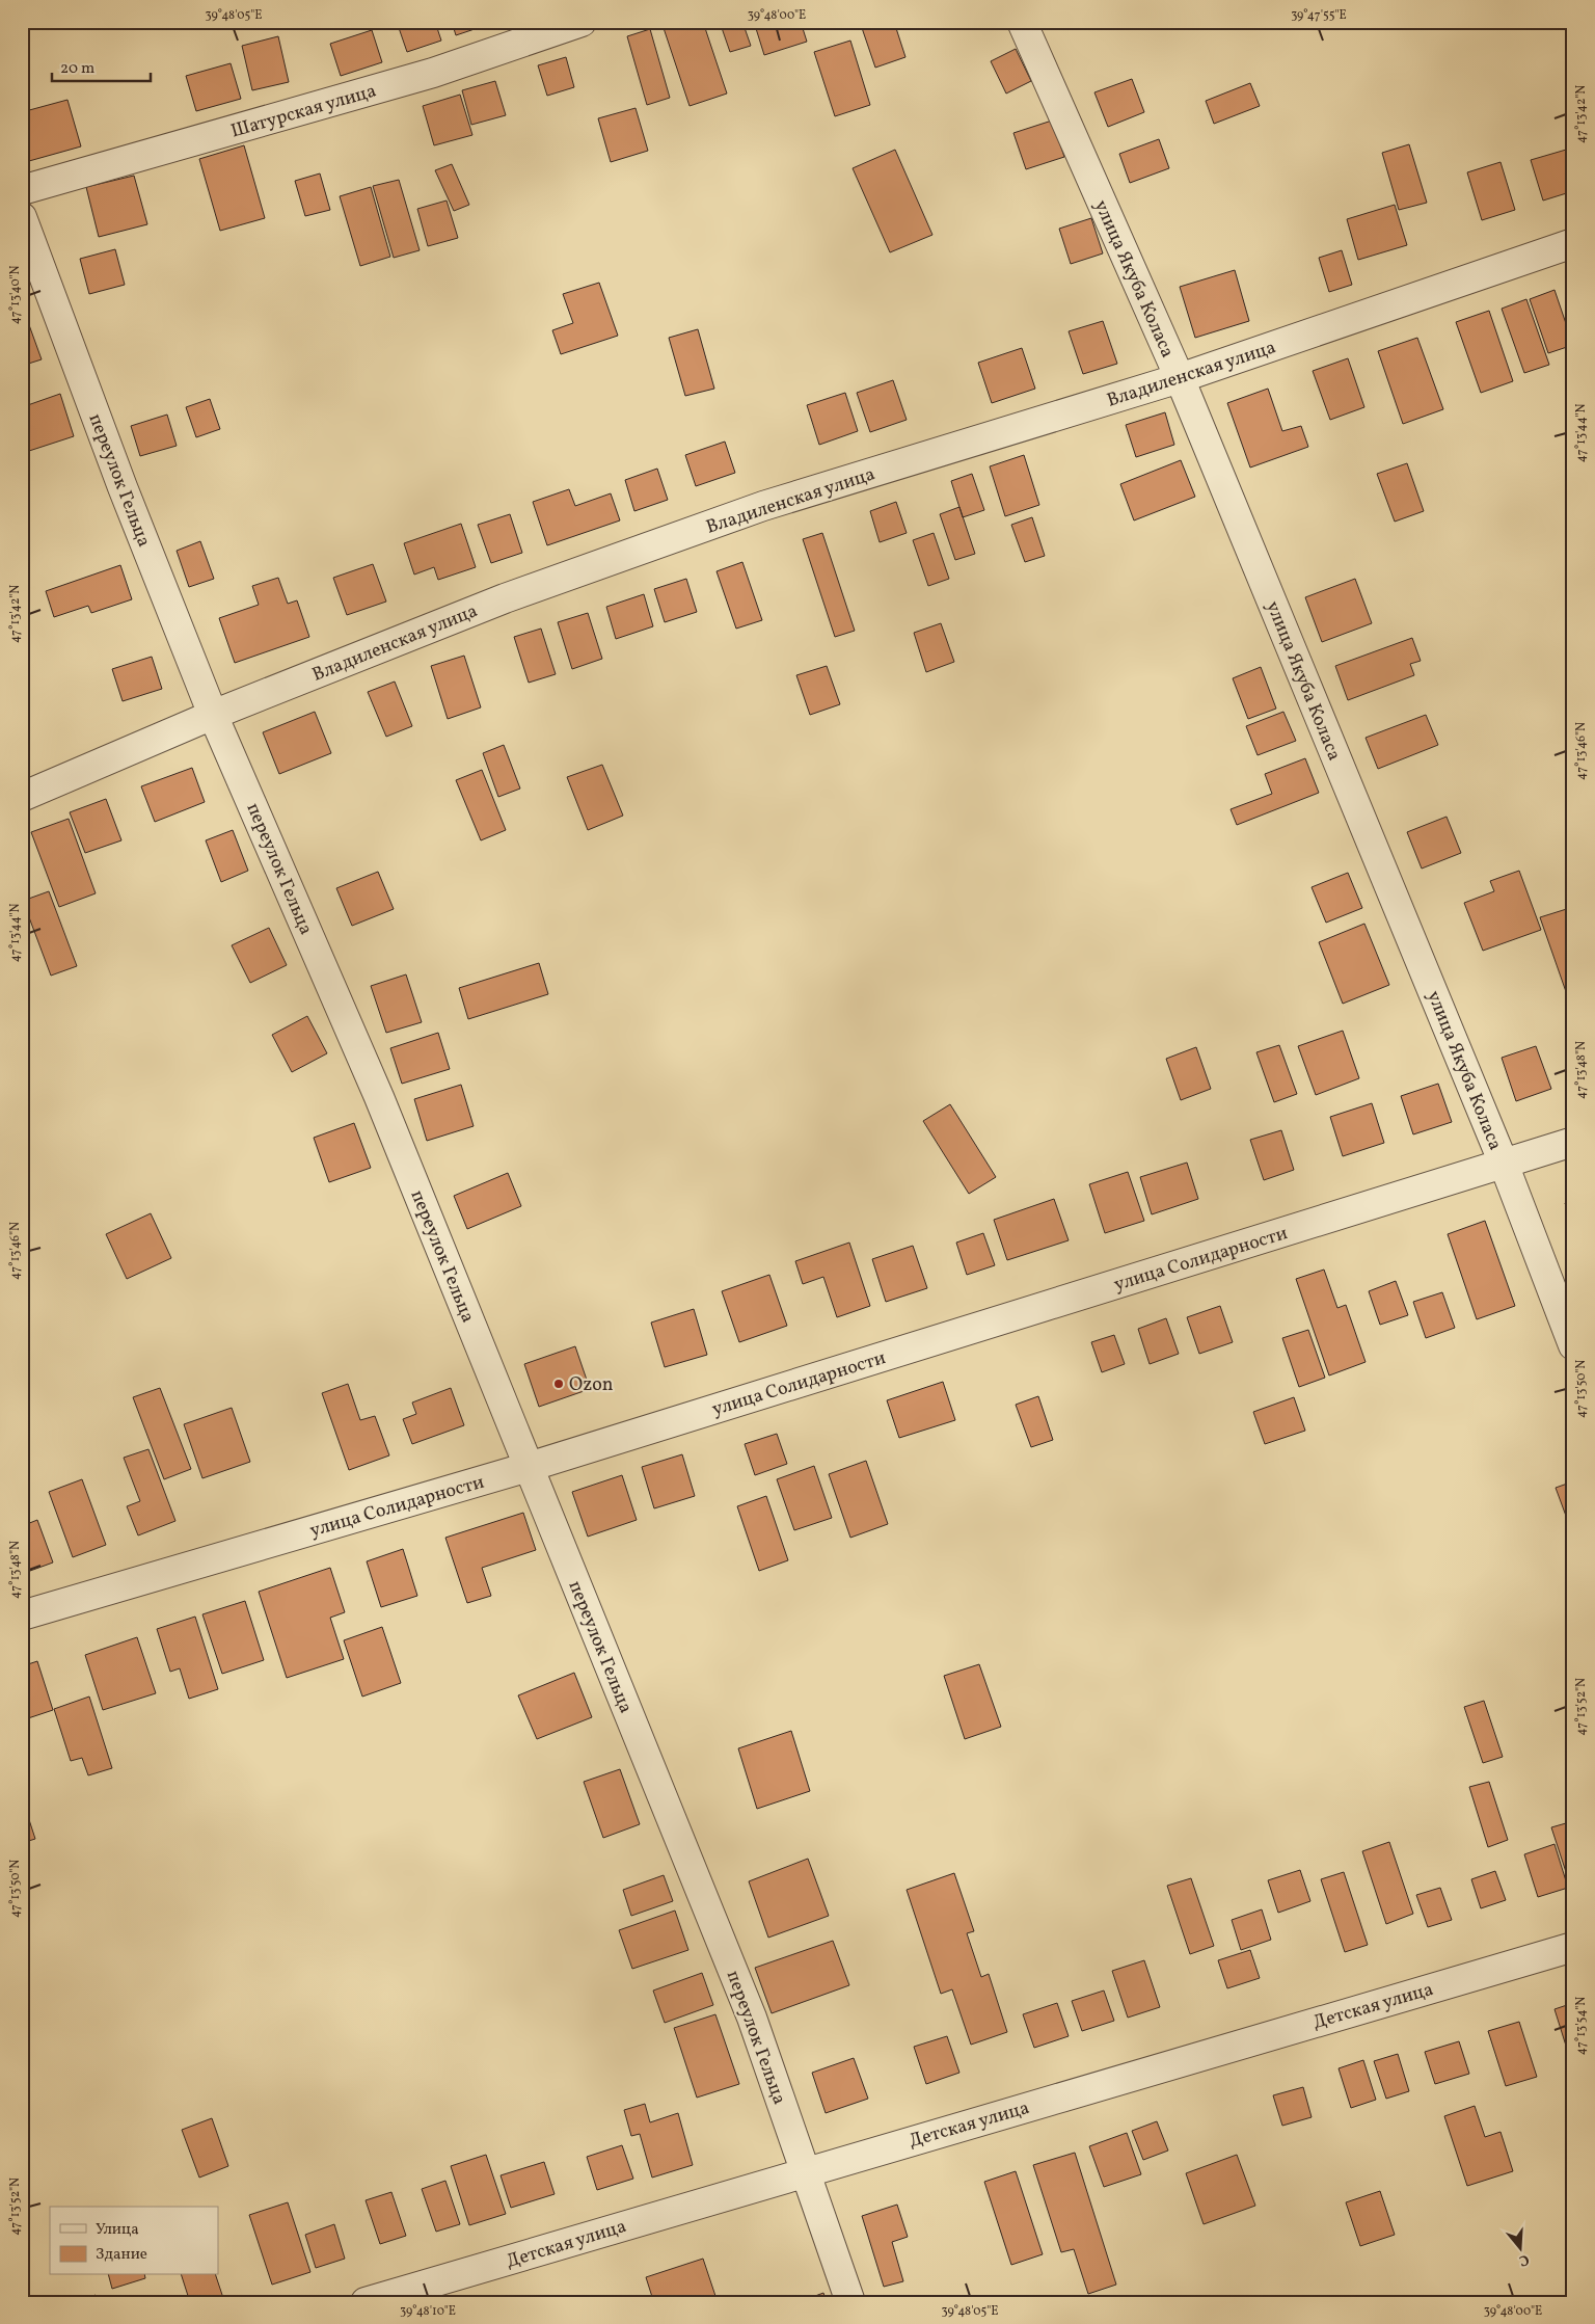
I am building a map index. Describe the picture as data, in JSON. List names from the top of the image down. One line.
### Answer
{"streets":{"street":["Шатурская улица","улица Якуба Коласа","Владиленская улица","переулок Гельца","улица Солидарности","Детская улица"]},"crossings":[["улица Якуба Коласа","Владиленская улица"],["улица Якуба Коласа","улица Солидарности"],["Владиленская улица","переулок Гельца"],["переулок Гельца","улица Солидарности"],["переулок Гельца","Детская улица"]],"places":["Ozon"],"legend":["Улица","Здание"],"scale_bar":"20 m","north":"bottom","coordinates":["39°48'05\"E","39°48'00\"E","39°47'55\"E","47°13'42\"N","47°13'40\"N","47°13'44\"N","47°13'46\"N","47°13'48\"N","47°13'50\"N","47°13'52\"N","47°13'54\"N","39°48'10\"E"]}
